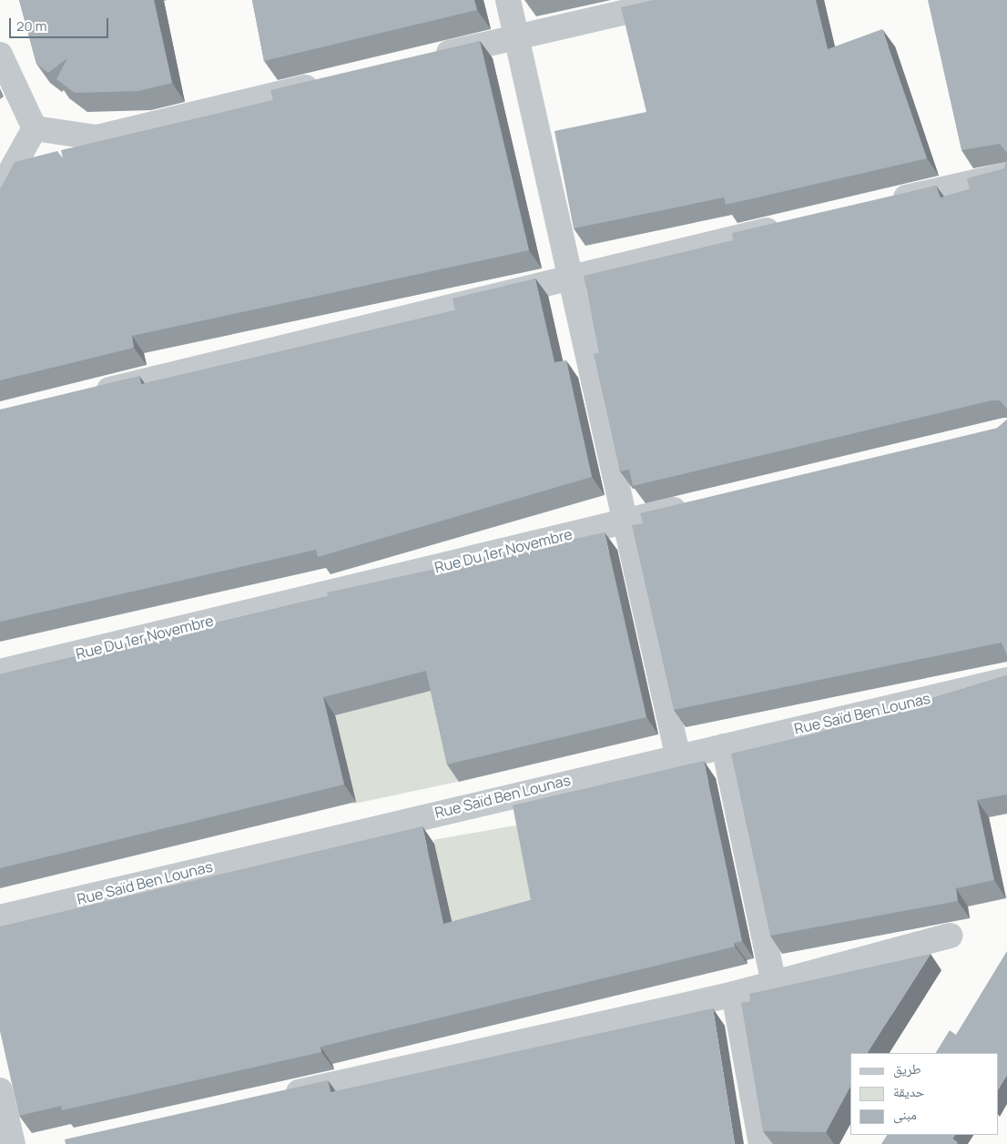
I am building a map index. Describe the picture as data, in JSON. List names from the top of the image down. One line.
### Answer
{"streets":{"street":["Rue Du 1er Novembre","Rue Saïd Ben Lounas"]},"legend":["طريق","حديقة","مبنى"],"scale_bar":"20 m"}
